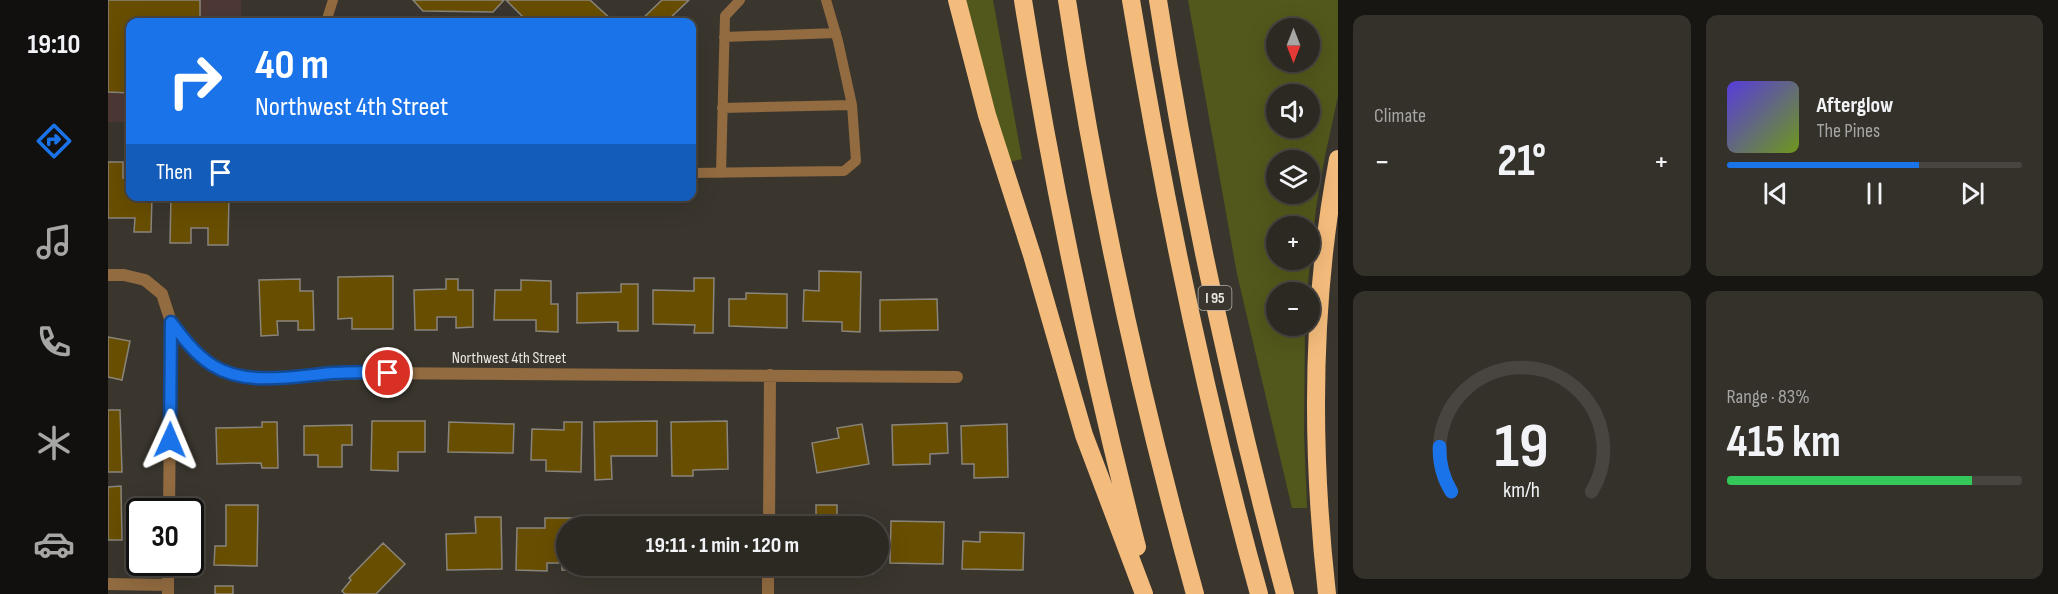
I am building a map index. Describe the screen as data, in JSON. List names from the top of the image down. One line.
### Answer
{"streets":{"highway":["I 95"],"street":["Northwest 4th Street"]},"north":"bottom","page":{"tabs":"19:10","tile":["Climate",["Range · 83%","415 km"]],"map_buttons":["+","−"],"turn":["40 m","Northwest 4th Street"],"song":["Afterglow","The Pines"],"heat":["−","21°","+"],"then":"Then","limit":"30","trip":"19:11 · 1 min · 120 m","gauge":["19","km/h"]}}
